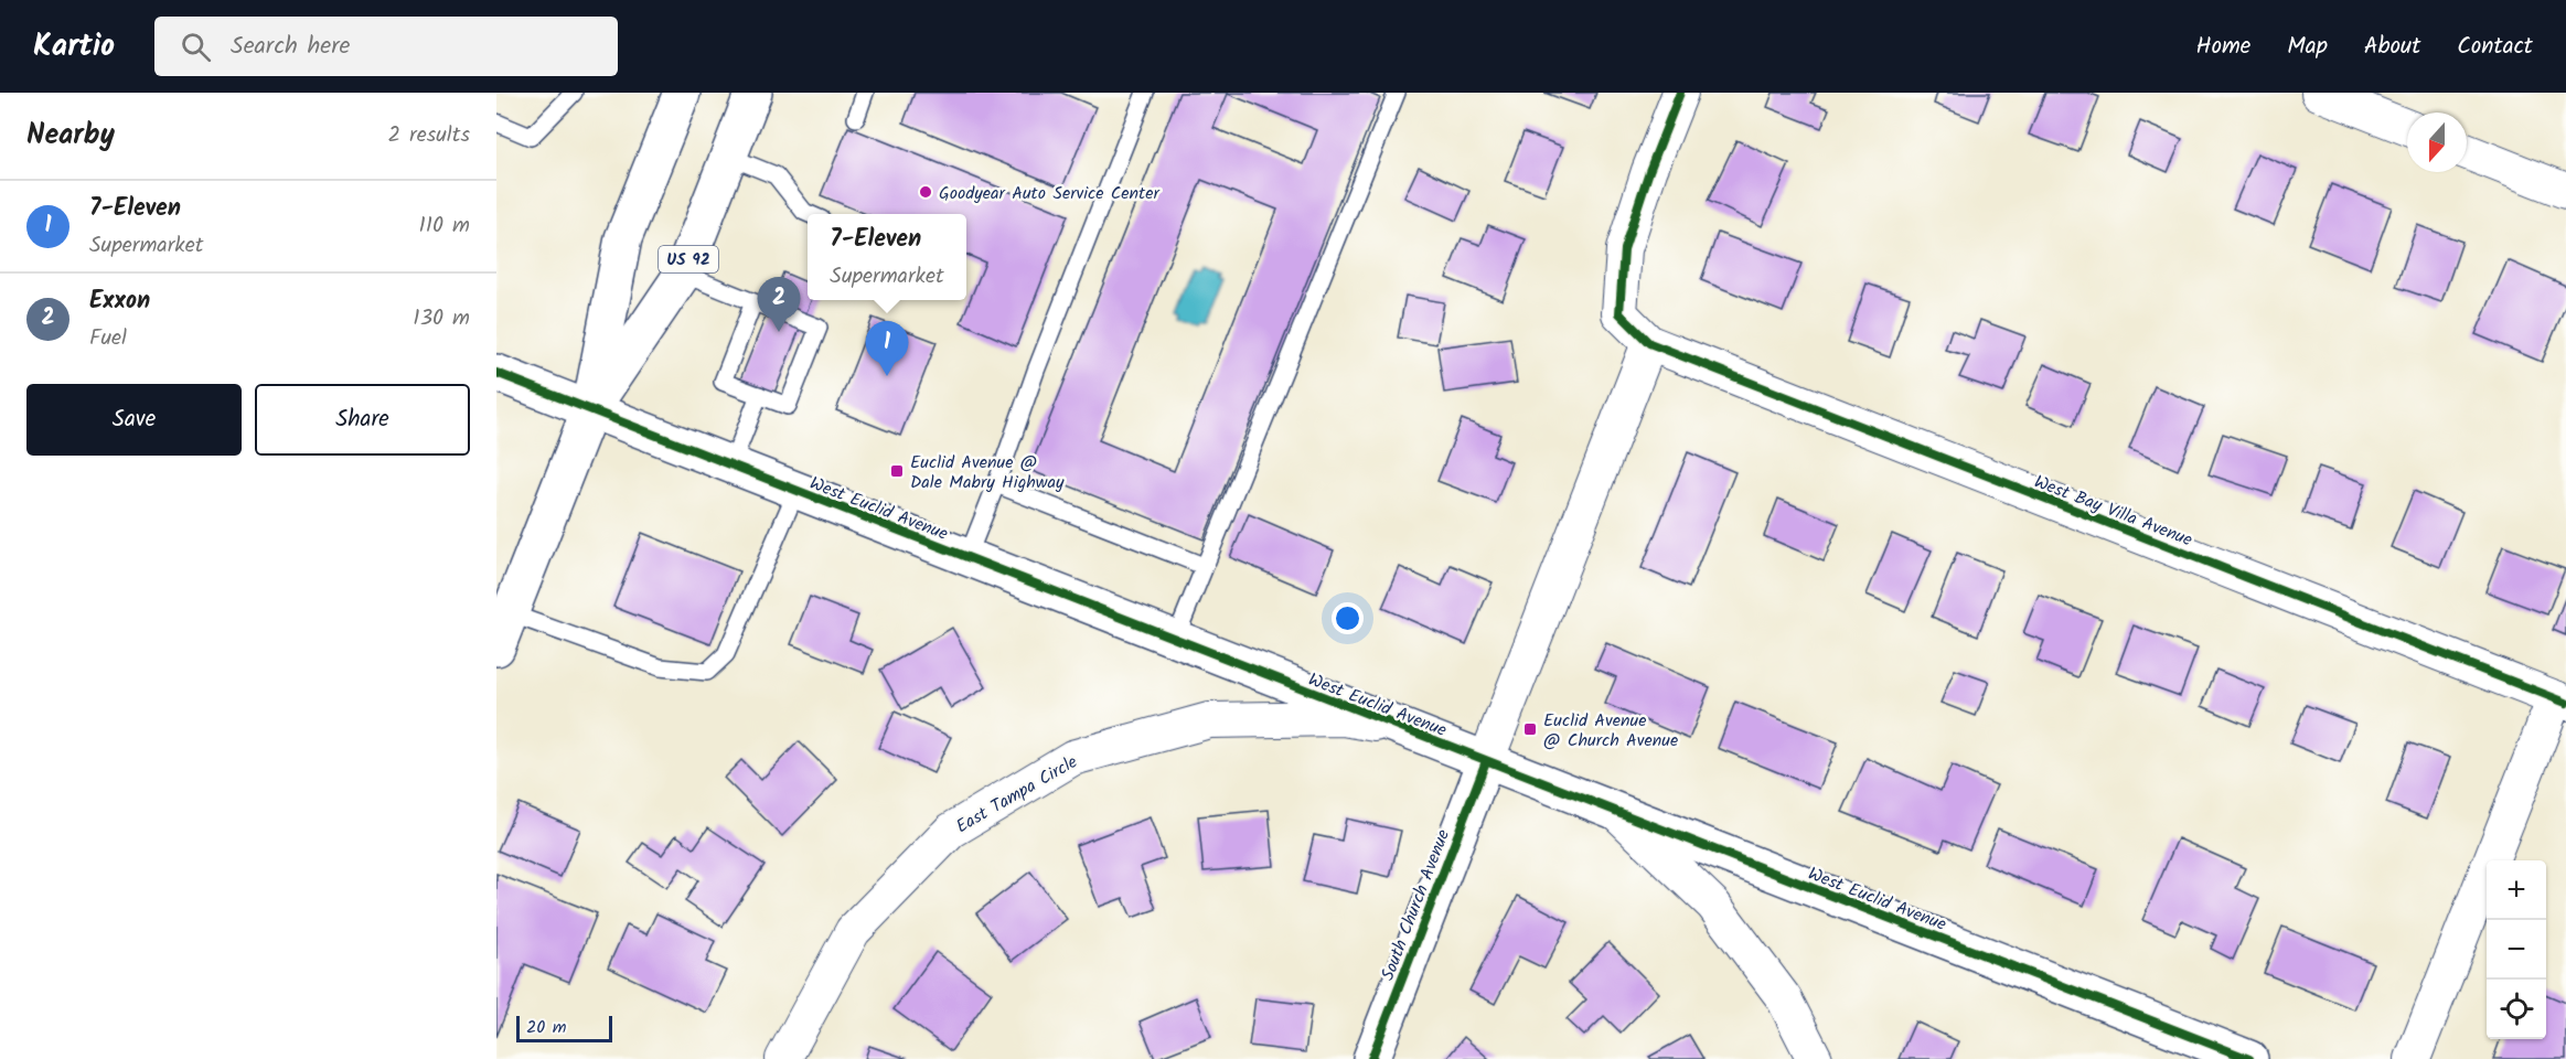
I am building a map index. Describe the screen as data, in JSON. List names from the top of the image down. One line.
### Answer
{"streets":{"street":["US 92","West Euclid Avenue","West Bay Villa Avenue","East Tampa Circle","South Church Avenue"]},"crossings":[["US 92","West Euclid Avenue"],["West Euclid Avenue","East Tampa Circle"],["West Euclid Avenue","South Church Avenue"],["West Bay Villa Avenue","South Church Avenue"]],"places":{"other":["Goodyear Auto Service Center"],"transit":["Euclid Avenue @ Dale Mabry Highway","Euclid Avenue @ Church Avenue"]},"scale_bar":"20 m","north":"bottom","page":{"header":"Kartio","search":"Search here","nav":["Home","Map","About","Contact"],"heading":["Nearby","2 results"],"list":[{"mark":"1","name":"7-Eleven","note":"Supermarket","value":"110 m"},{"mark":"2","name":"Exxon","note":"Fuel","value":"130 m"}],"popup":["7-Eleven","Supermarket"],"pins":["2","1"],"buttons":["Save","Share"],"map_buttons":["+","−"],"scale":"20 m"}}
